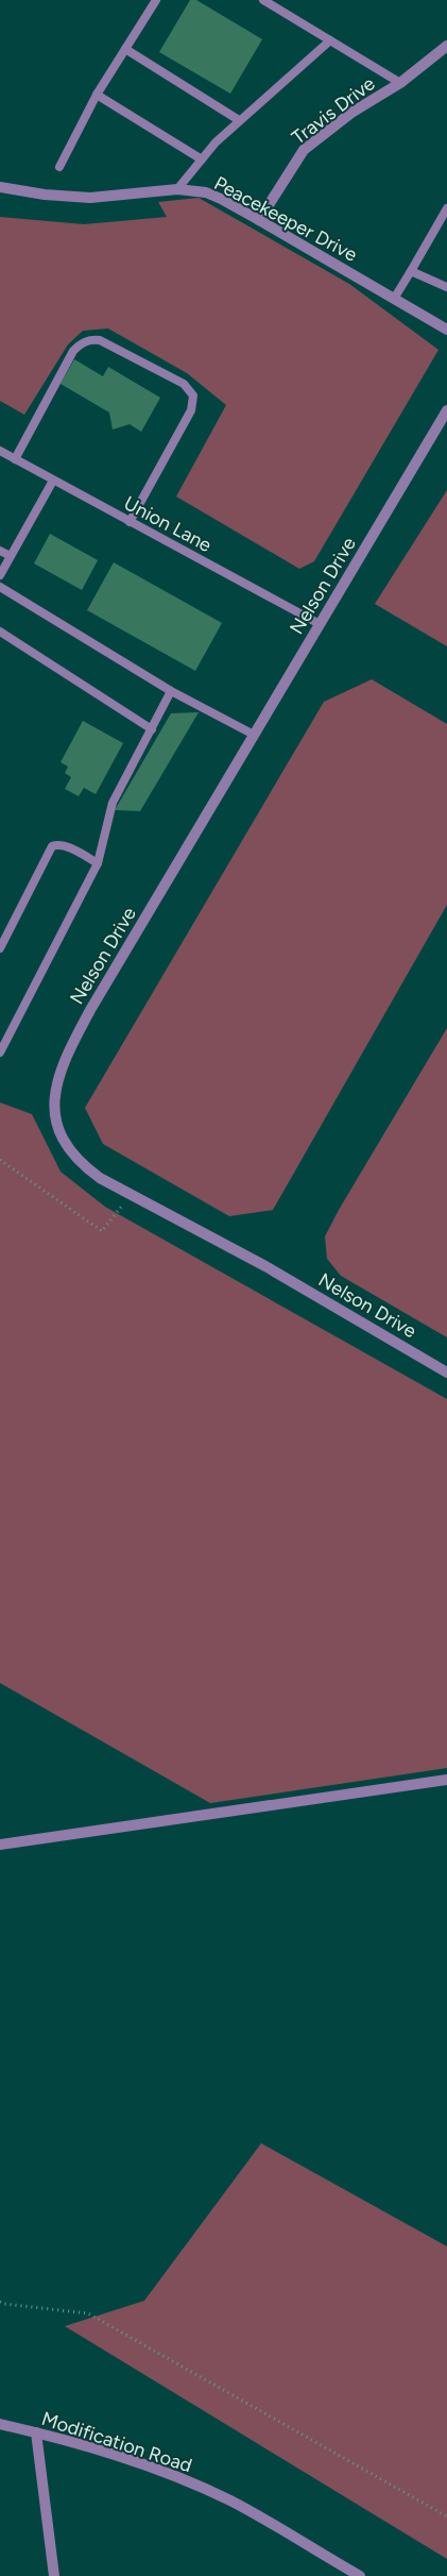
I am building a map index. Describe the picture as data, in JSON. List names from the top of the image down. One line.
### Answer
{"streets":{"street":["Travis Drive","Peacekeeper Drive","Nelson Drive","Modification Road"],"lane":["Union Lane"]},"crossings":[["Travis Drive","Peacekeeper Drive"],["Union Lane","Nelson Drive"]]}
